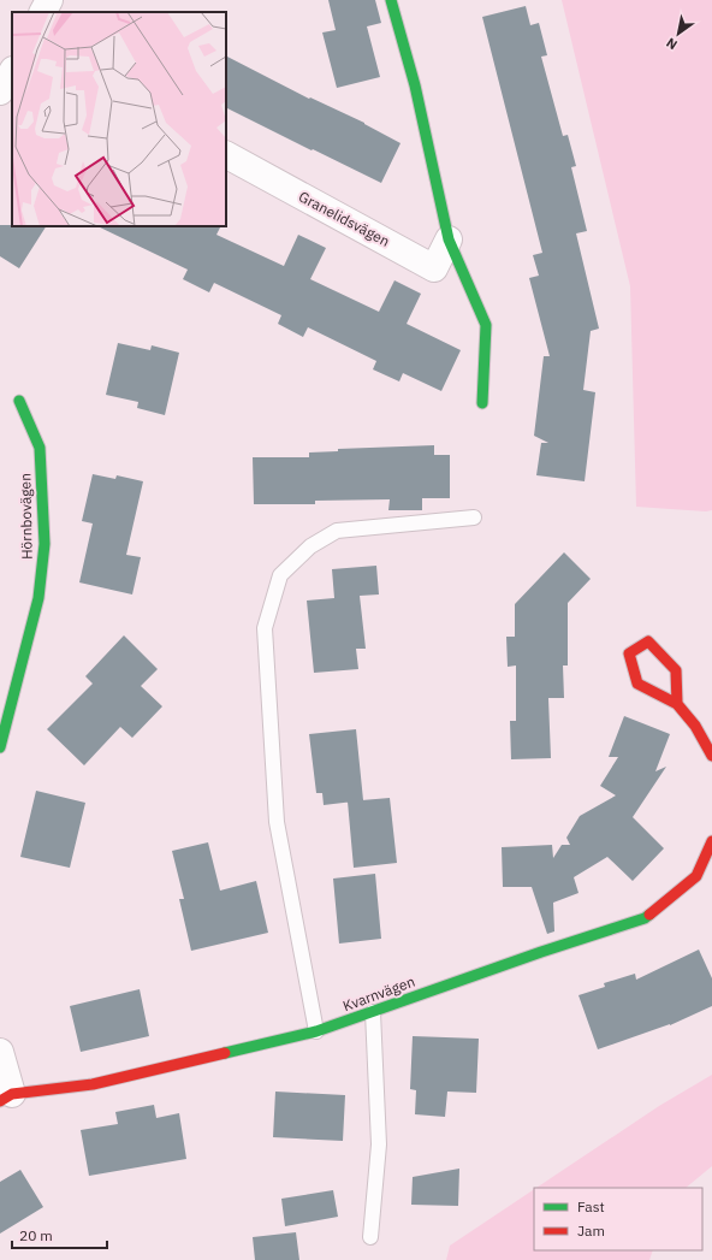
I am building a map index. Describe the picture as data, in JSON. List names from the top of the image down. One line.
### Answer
{"streets":{"street":["Granelidsvägen","Hörnbovägen","Kvarnvägen"]},"legend":["Fast","Jam"],"scale_bar":"20 m","north":"bottom left"}
